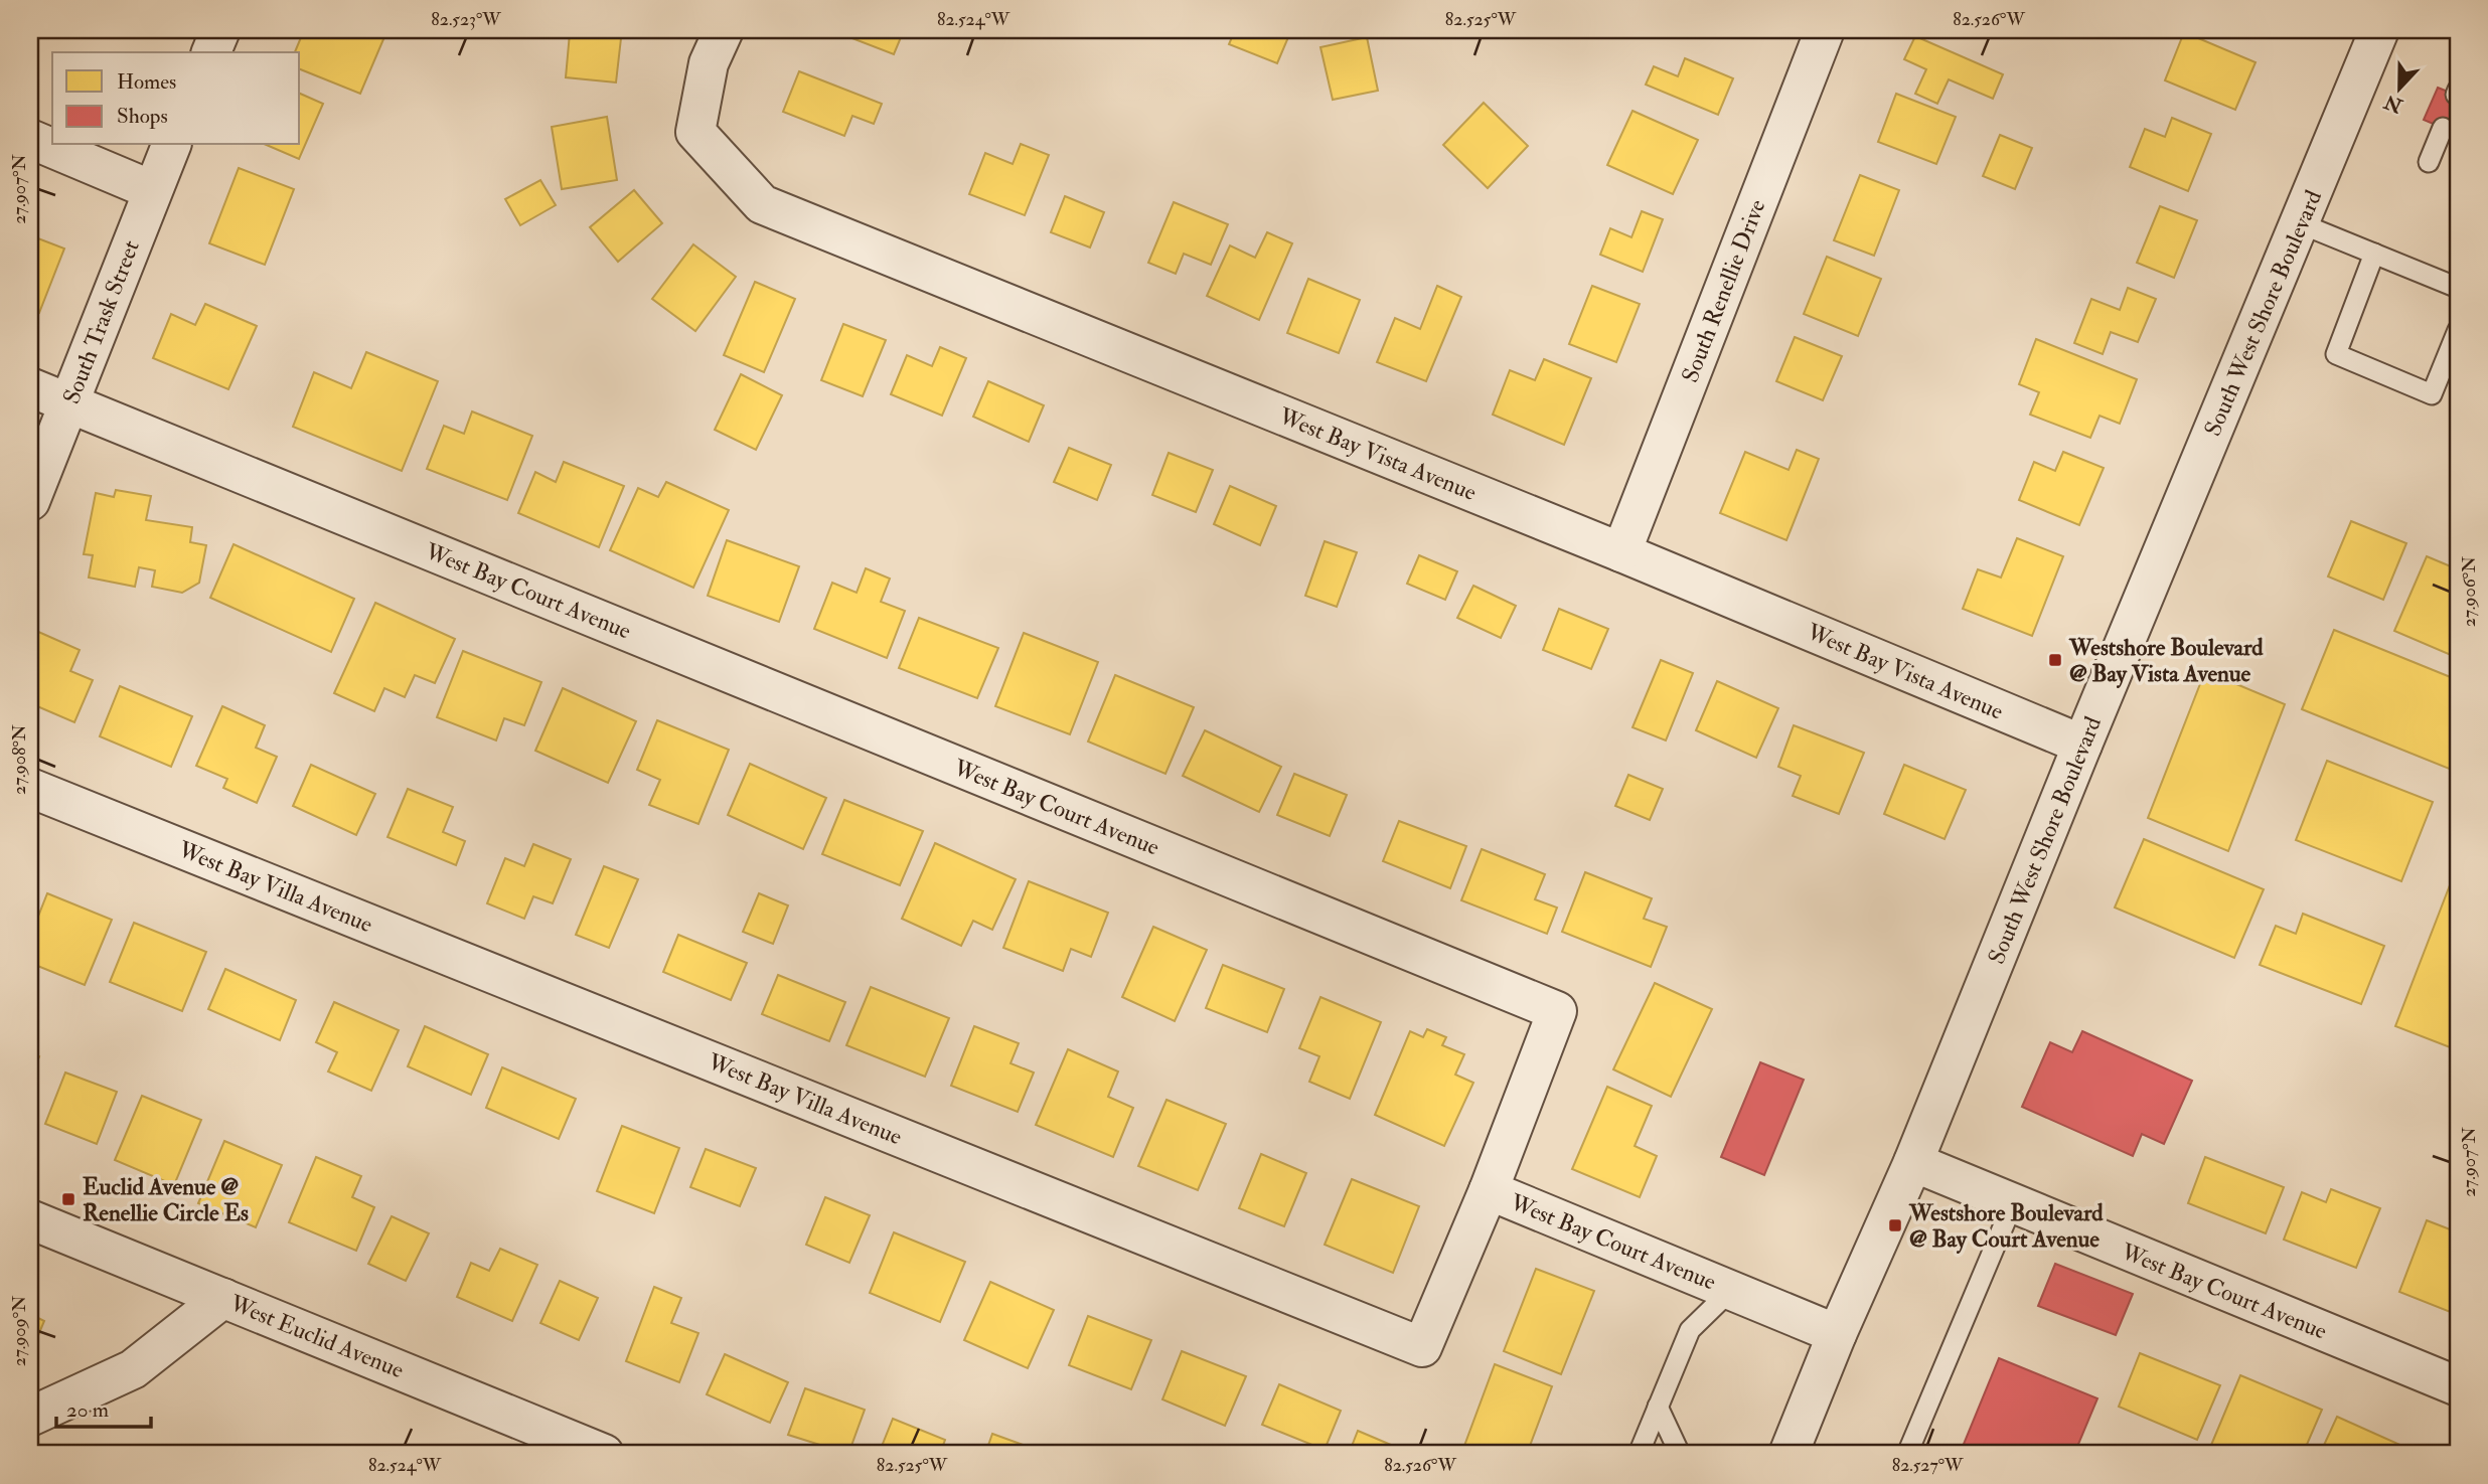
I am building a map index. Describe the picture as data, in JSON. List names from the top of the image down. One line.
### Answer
{"streets":{"street":["South Renellie Drive","South West Shore Boulevard","South Trask Street","West Bay Vista Avenue","West Bay Court Avenue","West Bay Villa Avenue","West Euclid Avenue"]},"crossings":[["South Renellie Drive","West Bay Vista Avenue"],["South West Shore Boulevard","West Bay Vista Avenue"],["South West Shore Boulevard","West Bay Court Avenue"],["South Trask Street","West Bay Court Avenue"],["West Bay Court Avenue","West Bay Villa Avenue"]],"places":{"transit":["Westshore Boulevard @ Bay Vista Avenue","Euclid Avenue @ Renellie Circle Es","Westshore Boulevard @ Bay Court Avenue"]},"legend":["Homes","Shops"],"scale_bar":"20 m","north":"bottom","coordinates":["82.523°W","82.524°W","82.525°W","82.526°W","27.907°N","27.906°N","27.908°N","27.909°N","82.527°W"]}
